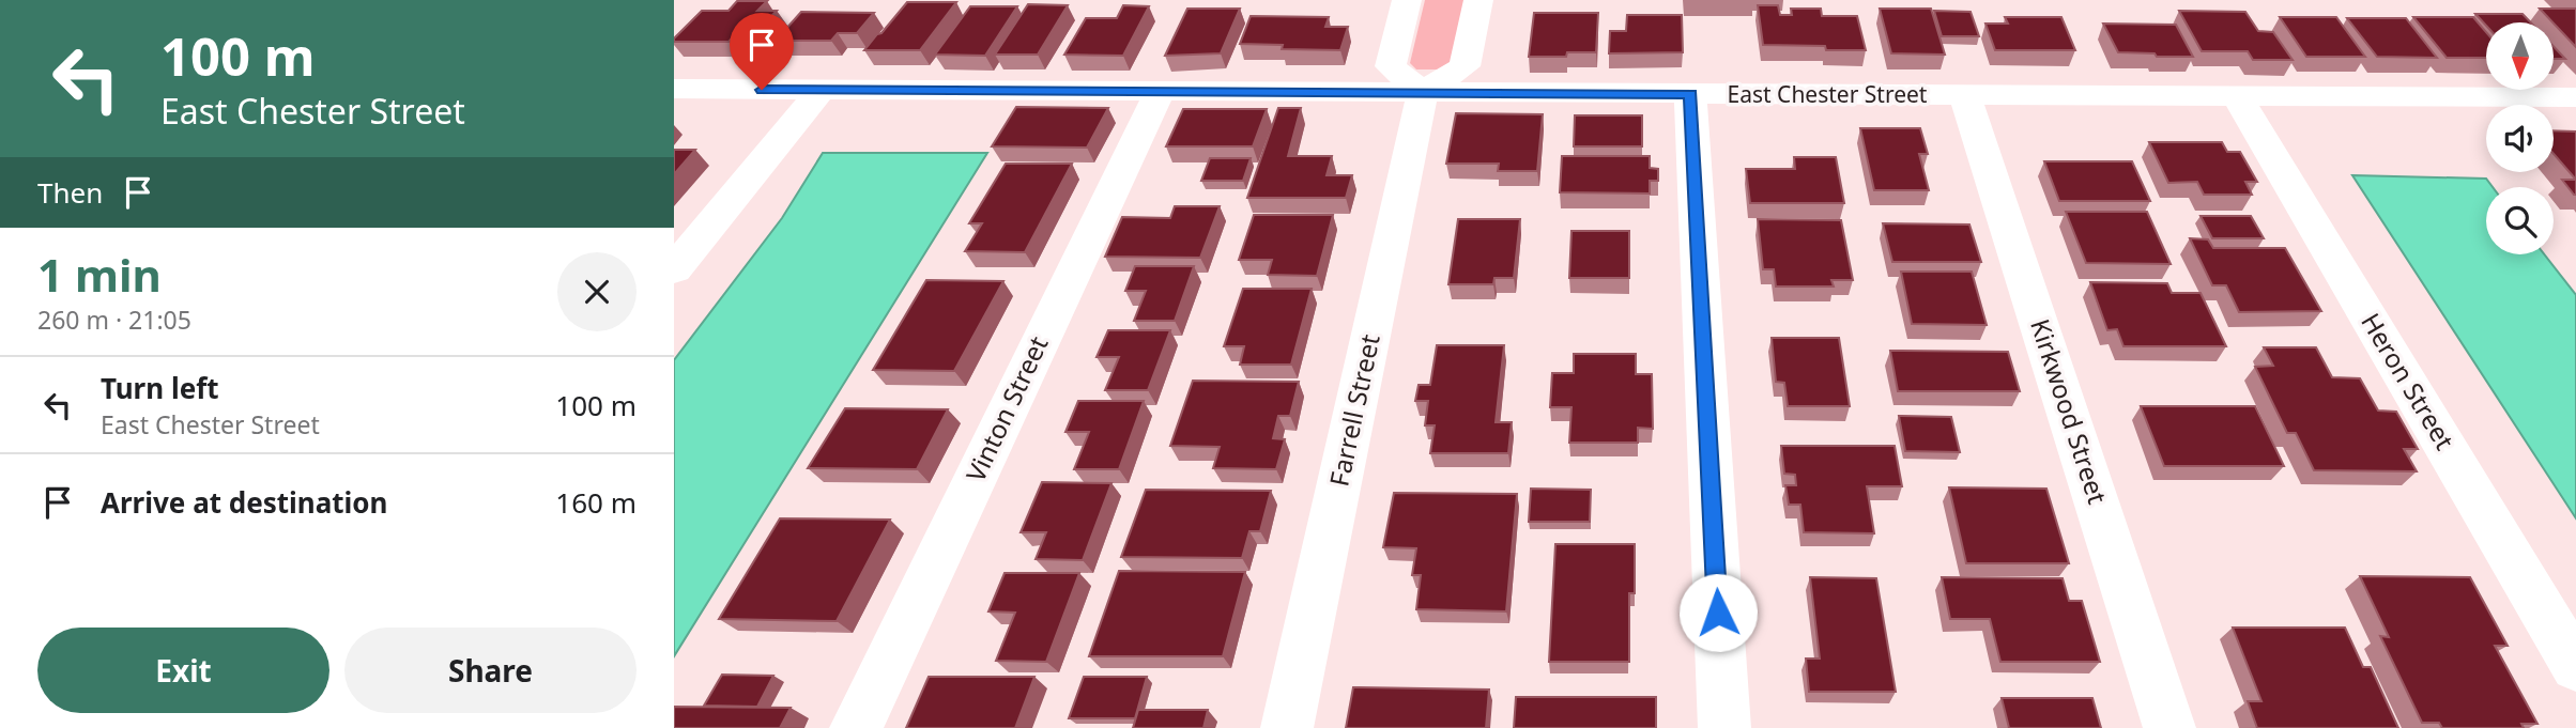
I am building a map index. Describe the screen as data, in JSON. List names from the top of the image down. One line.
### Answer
{"streets":{"street":["East Chester Street","Heron Street","Vinton Street","Farrell Street","Kirkwood Street"]},"crossings":[["East Chester Street","Heron Street"],["East Chester Street","Vinton Street"],["East Chester Street","Farrell Street"],["East Chester Street","Kirkwood Street"]],"north":"bottom","page":{"turn":["100 m","East Chester Street"],"then":"Then","heading":["1 min","260 m · 21:05"],"list":[{"name":"Turn left","note":"East Chester Street","value":"100 m"},{"name":"Arrive at destination","value":"160 m"}],"buttons":["Exit","Share"]}}
